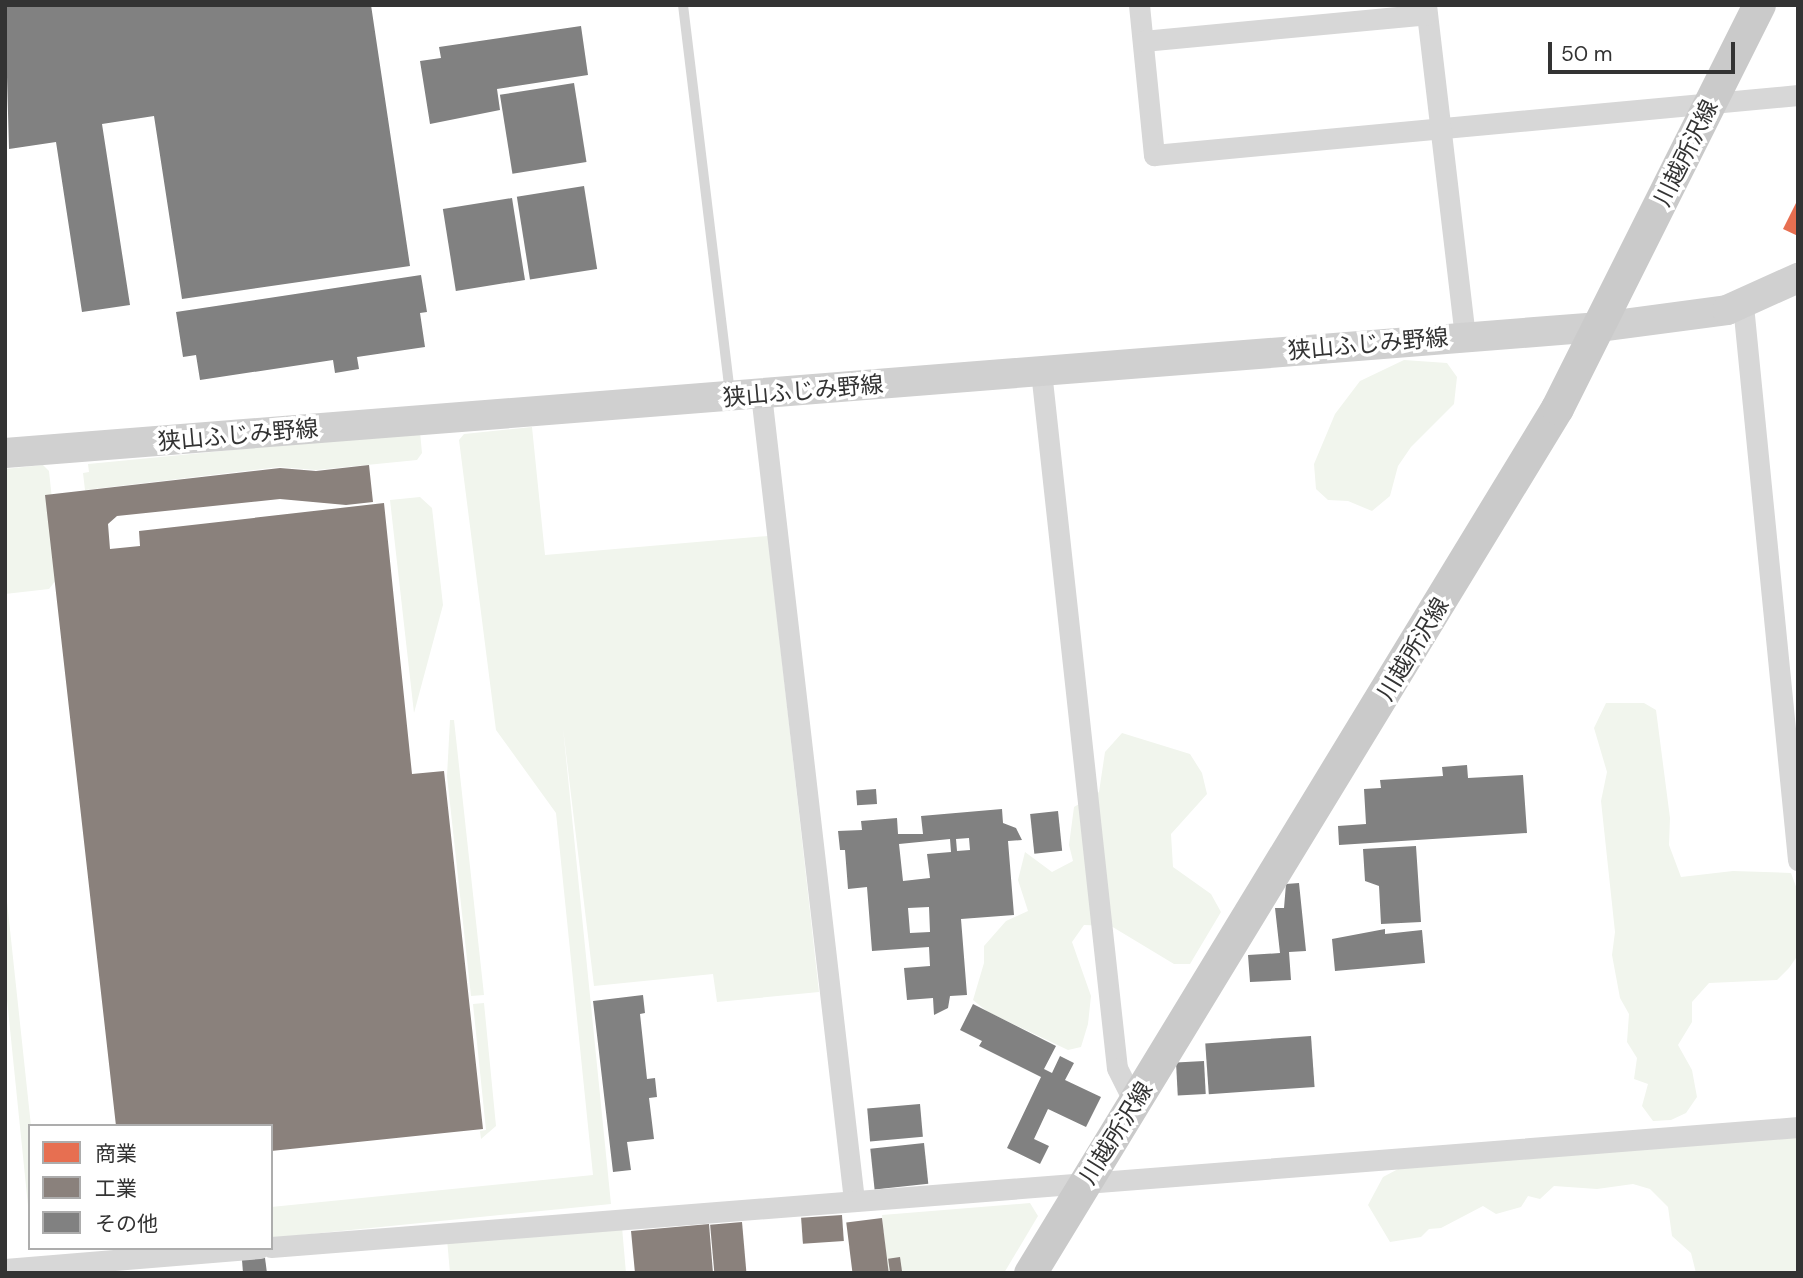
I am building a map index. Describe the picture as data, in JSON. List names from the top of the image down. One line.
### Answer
{"streets":{"main road":["川越所沢線","狭山ふじみ野線"]},"crossings":[["川越所沢線","狭山ふじみ野線"]],"legend":["商業","工業","その他"],"scale_bar":"50 m"}
